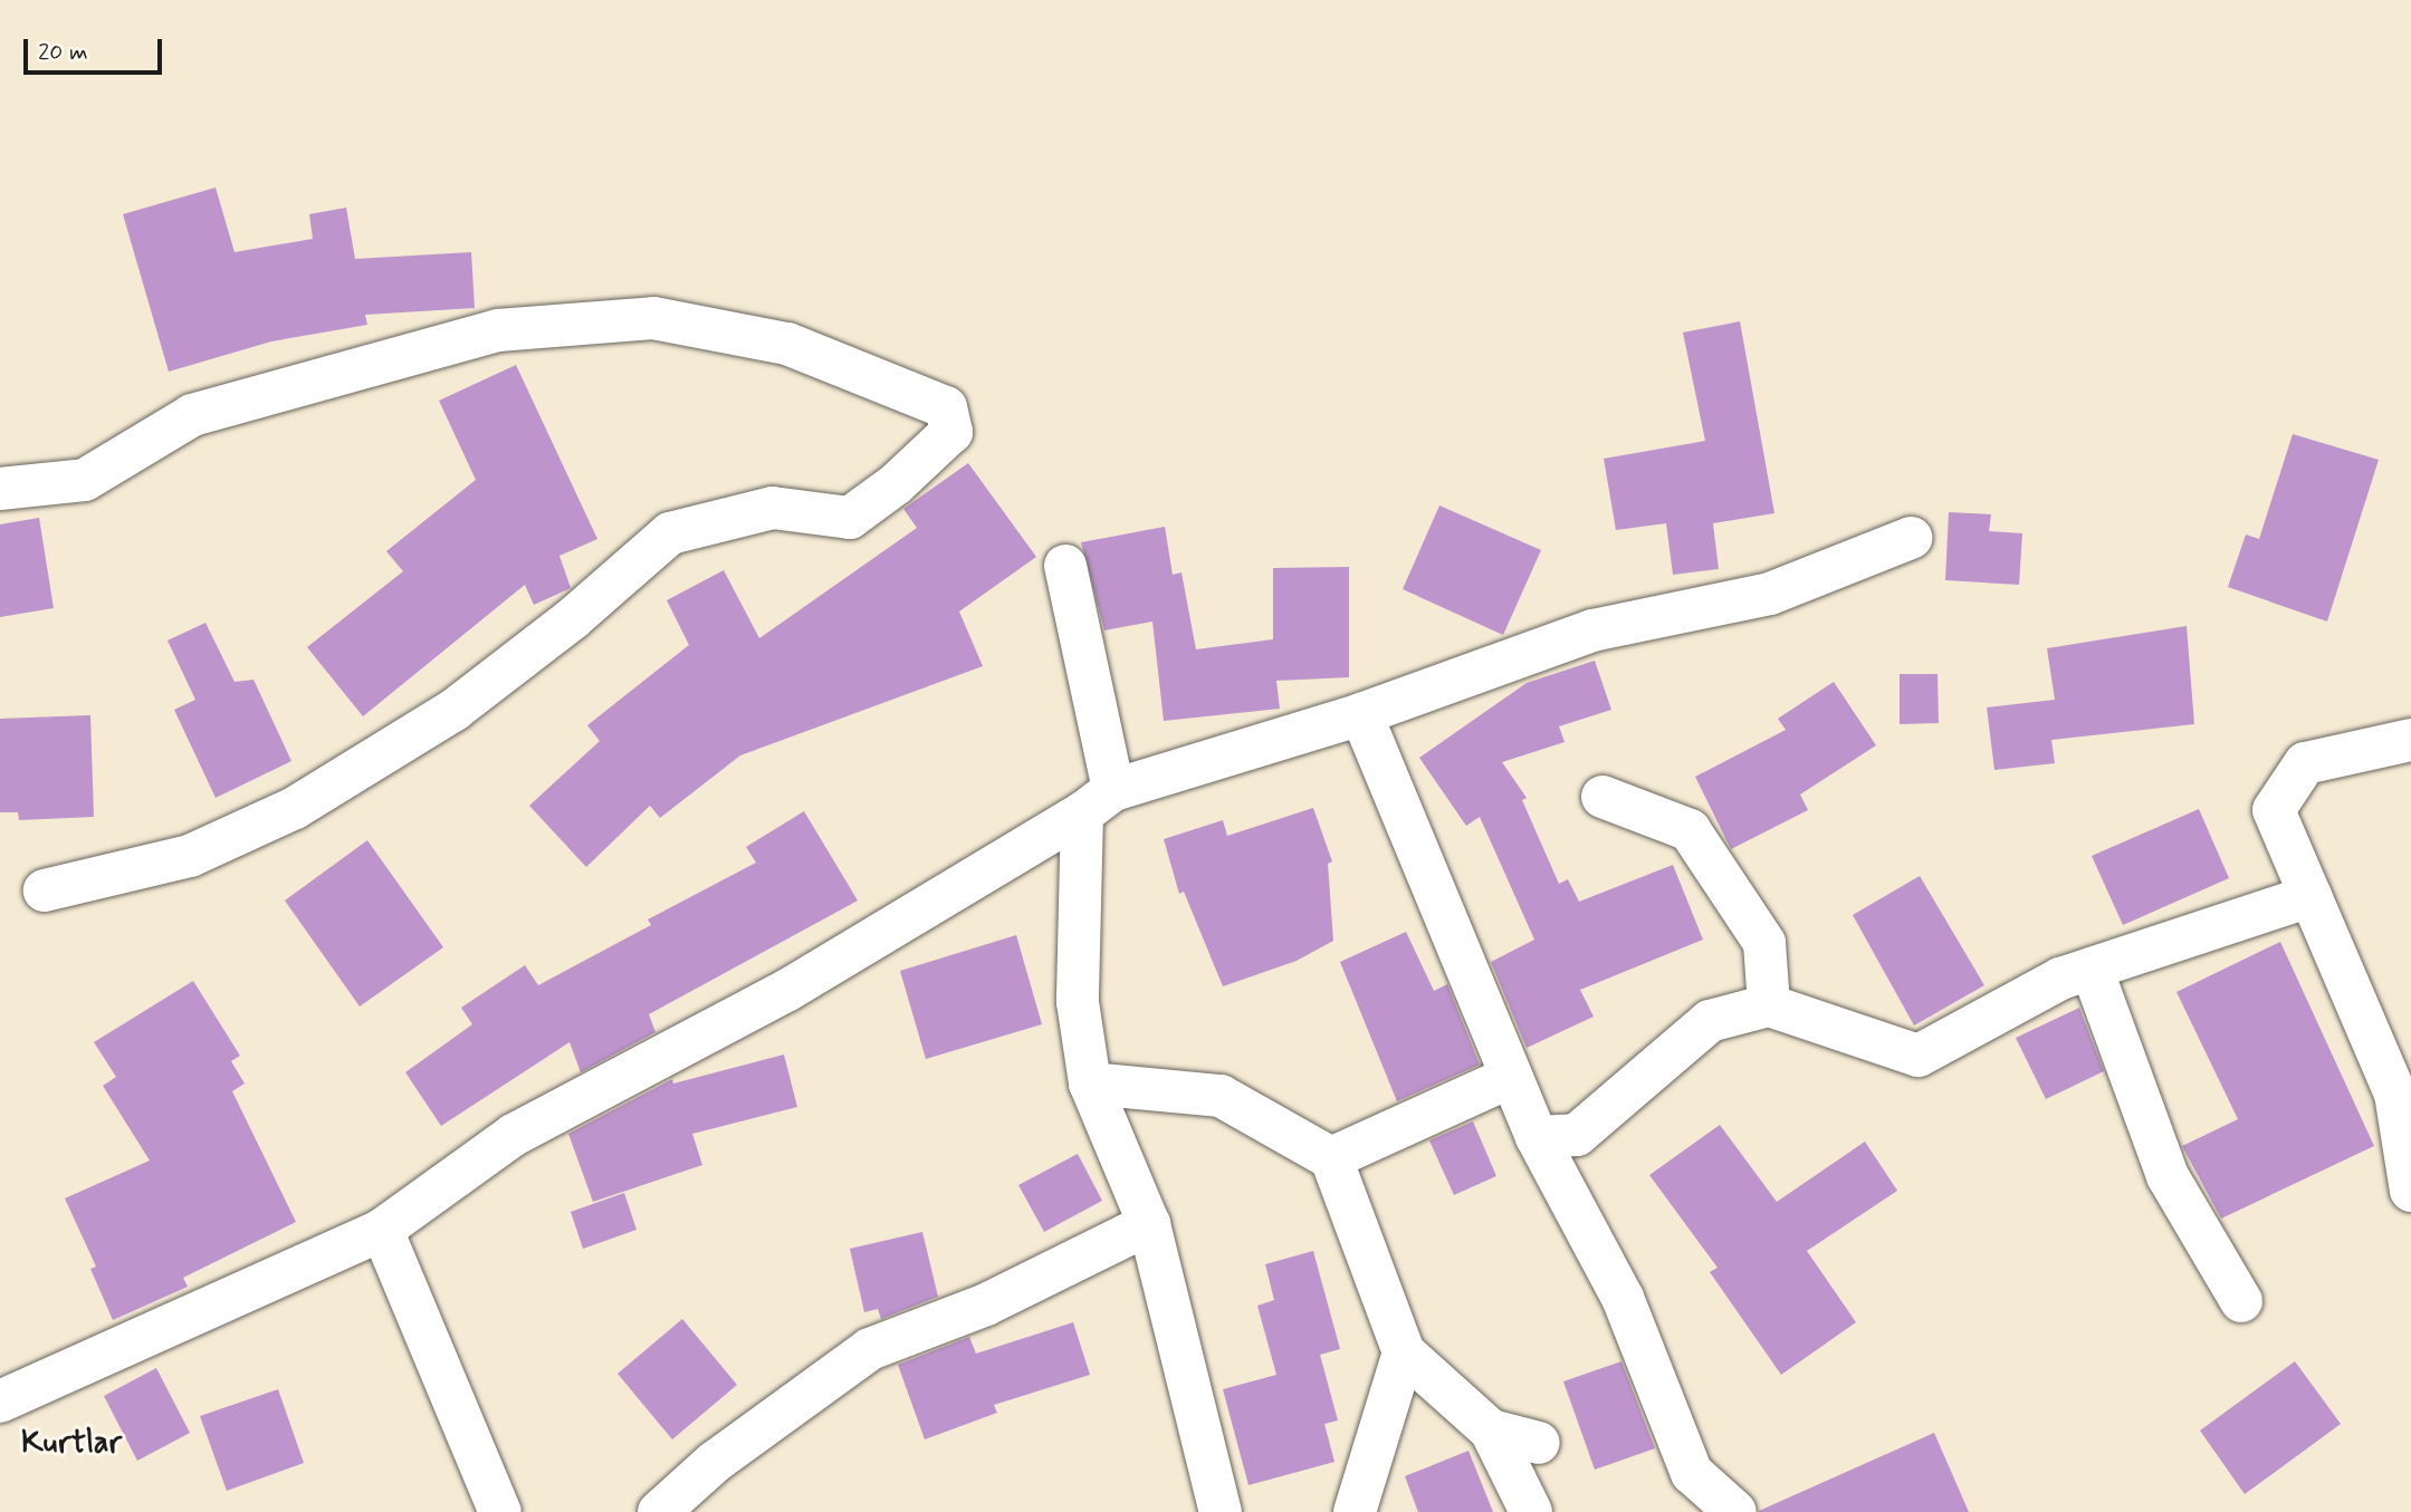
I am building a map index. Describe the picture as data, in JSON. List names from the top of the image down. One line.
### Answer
{"districts":["Kurtlar"],"scale_bar":"20 m"}
